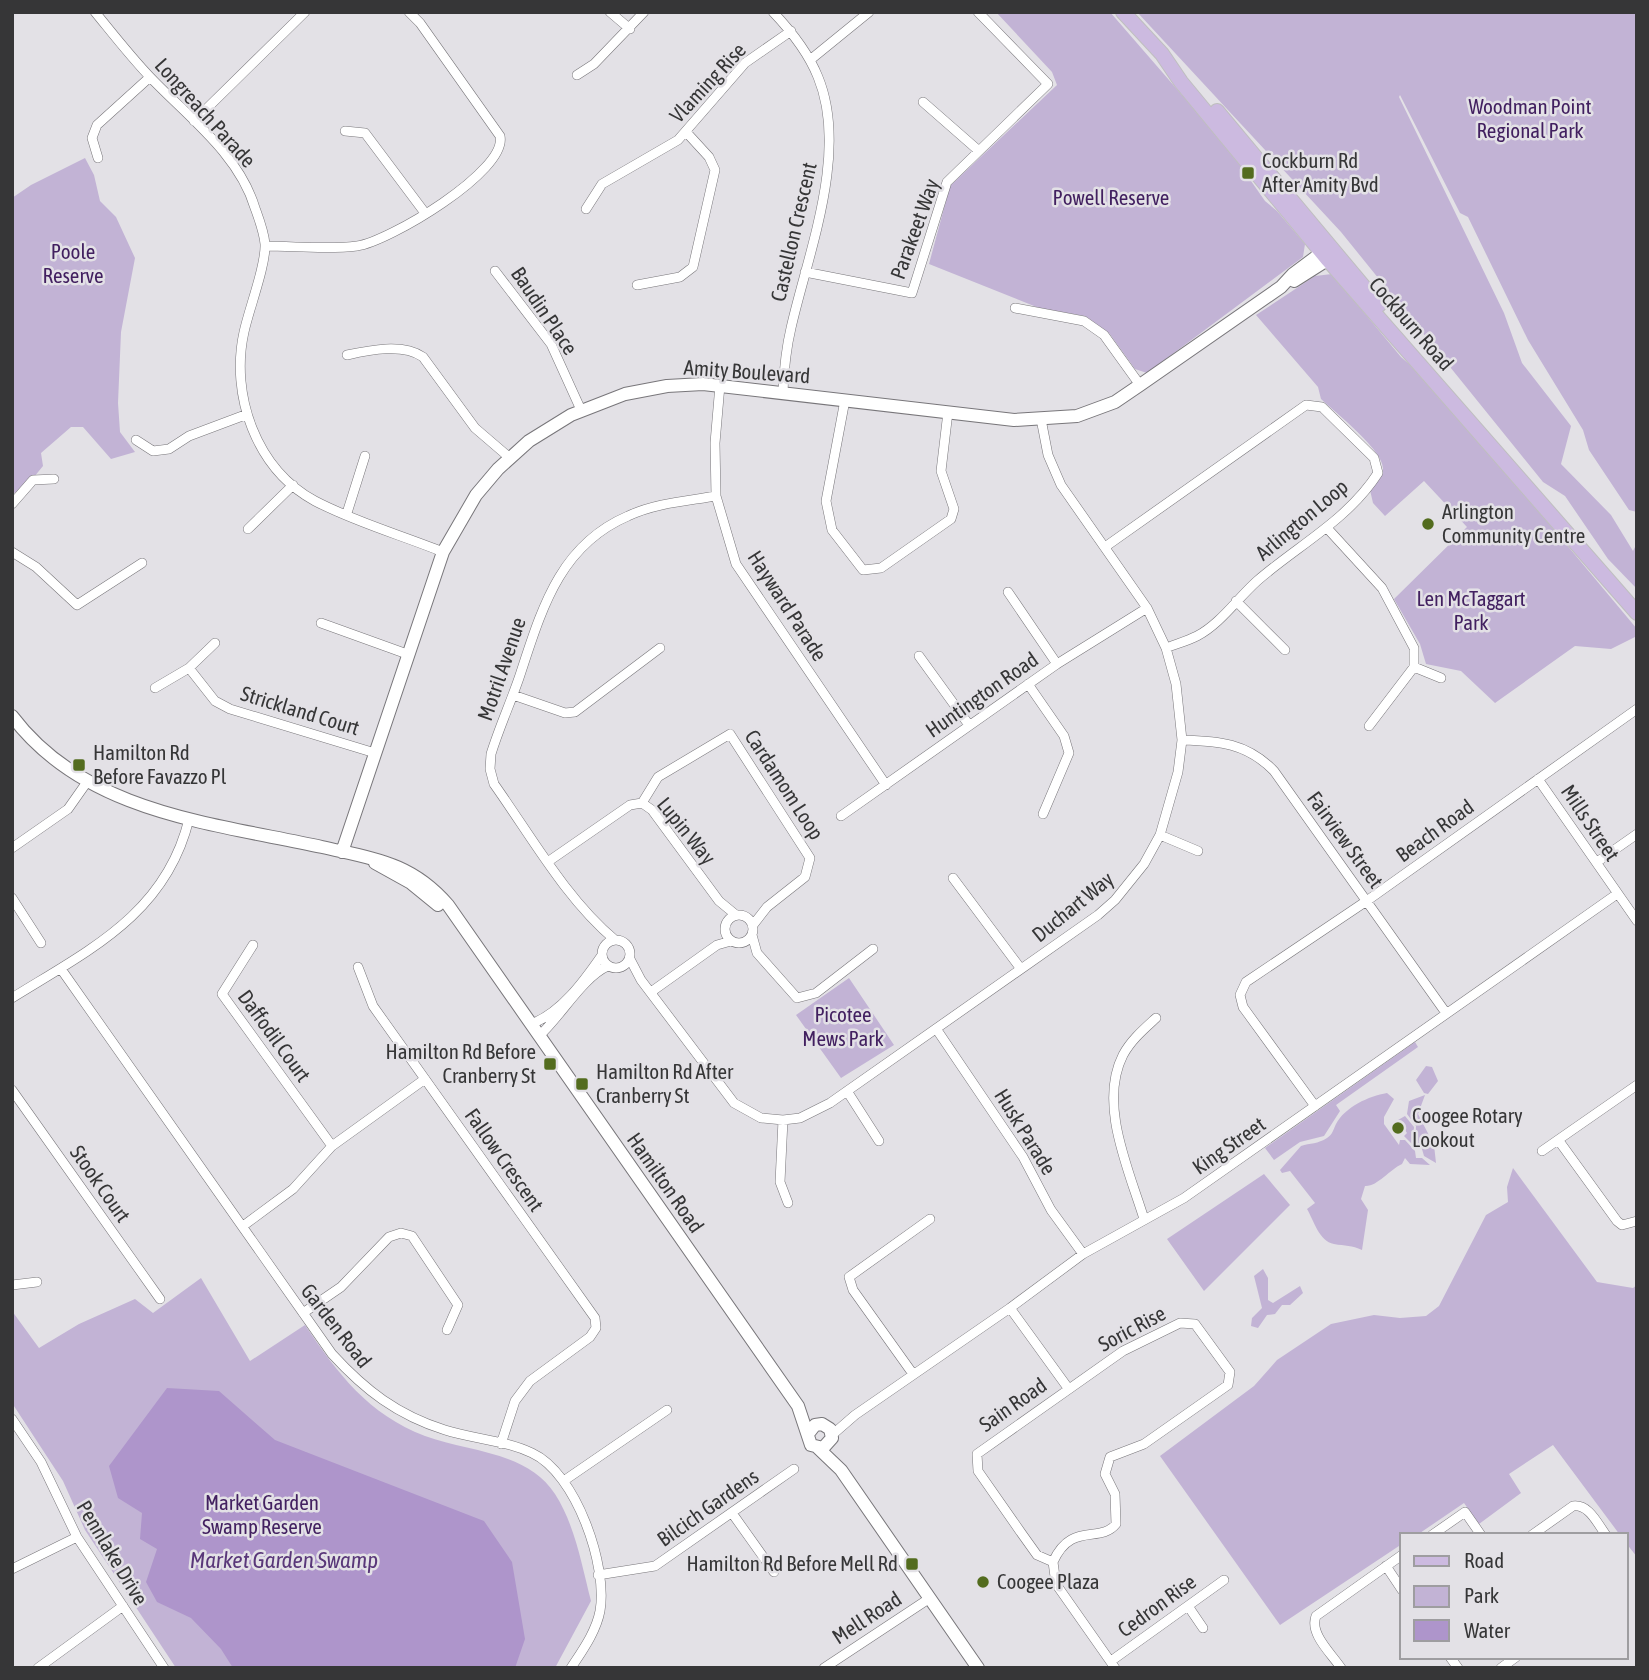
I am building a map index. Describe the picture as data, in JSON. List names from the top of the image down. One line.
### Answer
{"streets":{"main road":["Cockburn Road","Amity Boulevard","Hamilton Road"],"street":["Vlaming Rise","Longreach Parade","Parakeet Way","Castellon Crescent","Baudin Place","Arlington Loop","Hayward Parade","Motril Avenue","Huntington Road","Strickland Court","Cardamom Loop","Mills Street","Lupin Way","Beach Road","Fairview Street","Duchart Way","Daffodil Court","Husk Parade","King Street","Fallow Crescent","Stook Court","Garden Road","Soric Rise","Sain Road","Bilcich Gardens","Pennlake Drive","Cedron Rise","Mell Road"]},"crossings":[["Vlaming Rise","Castellon Crescent"],["Longreach Parade","Amity Boulevard"],["Parakeet Way","Castellon Crescent"],["Castellon Crescent","Amity Boulevard"],["Baudin Place","Amity Boulevard"],["Cockburn Road","Amity Boulevard"],["Amity Boulevard","Hayward Parade"],["Amity Boulevard","Strickland Court"],["Amity Boulevard","Duchart Way"],["Amity Boulevard","Hamilton Road"],["Arlington Loop","Duchart Way"],["Hayward Parade","Motril Avenue"],["Hayward Parade","Huntington Road"],["Motril Avenue","Lupin Way"],["Motril Avenue","Duchart Way"],["Huntington Road","Duchart Way"],["Cardamom Loop","Lupin Way"],["Mills Street","Beach Road"],["Mills Street","King Street"],["Beach Road","Fairview Street"],["Beach Road","King Street"],["Fairview Street","Duchart Way"],["Fairview Street","King Street"],["Duchart Way","Husk Parade"],["Husk Parade","King Street"],["King Street","Hamilton Road"],["King Street","Sain Road"],["Fallow Crescent","Garden Road"],["Garden Road","Bilcich Gardens"],["Soric Rise","Sain Road"]],"water":["Market Garden Swamp"],"parks":["Woodman Point Regional Park","Powell Reserve","Poole Reserve","Len McTaggart Park","Picotee Mews Park","Market Garden Swamp Reserve"],"places":{"transit":["Cockburn Rd After Amity Bvd","Hamilton Rd Before Favazzo Pl","Hamilton Rd Before Cranberry St","Hamilton Rd After Cranberry St","Hamilton Rd Before Mell Rd"],"other":["Arlington Community Centre","Coogee Rotary Lookout","Coogee Plaza"]},"legend":["Road","Park","Water"]}
